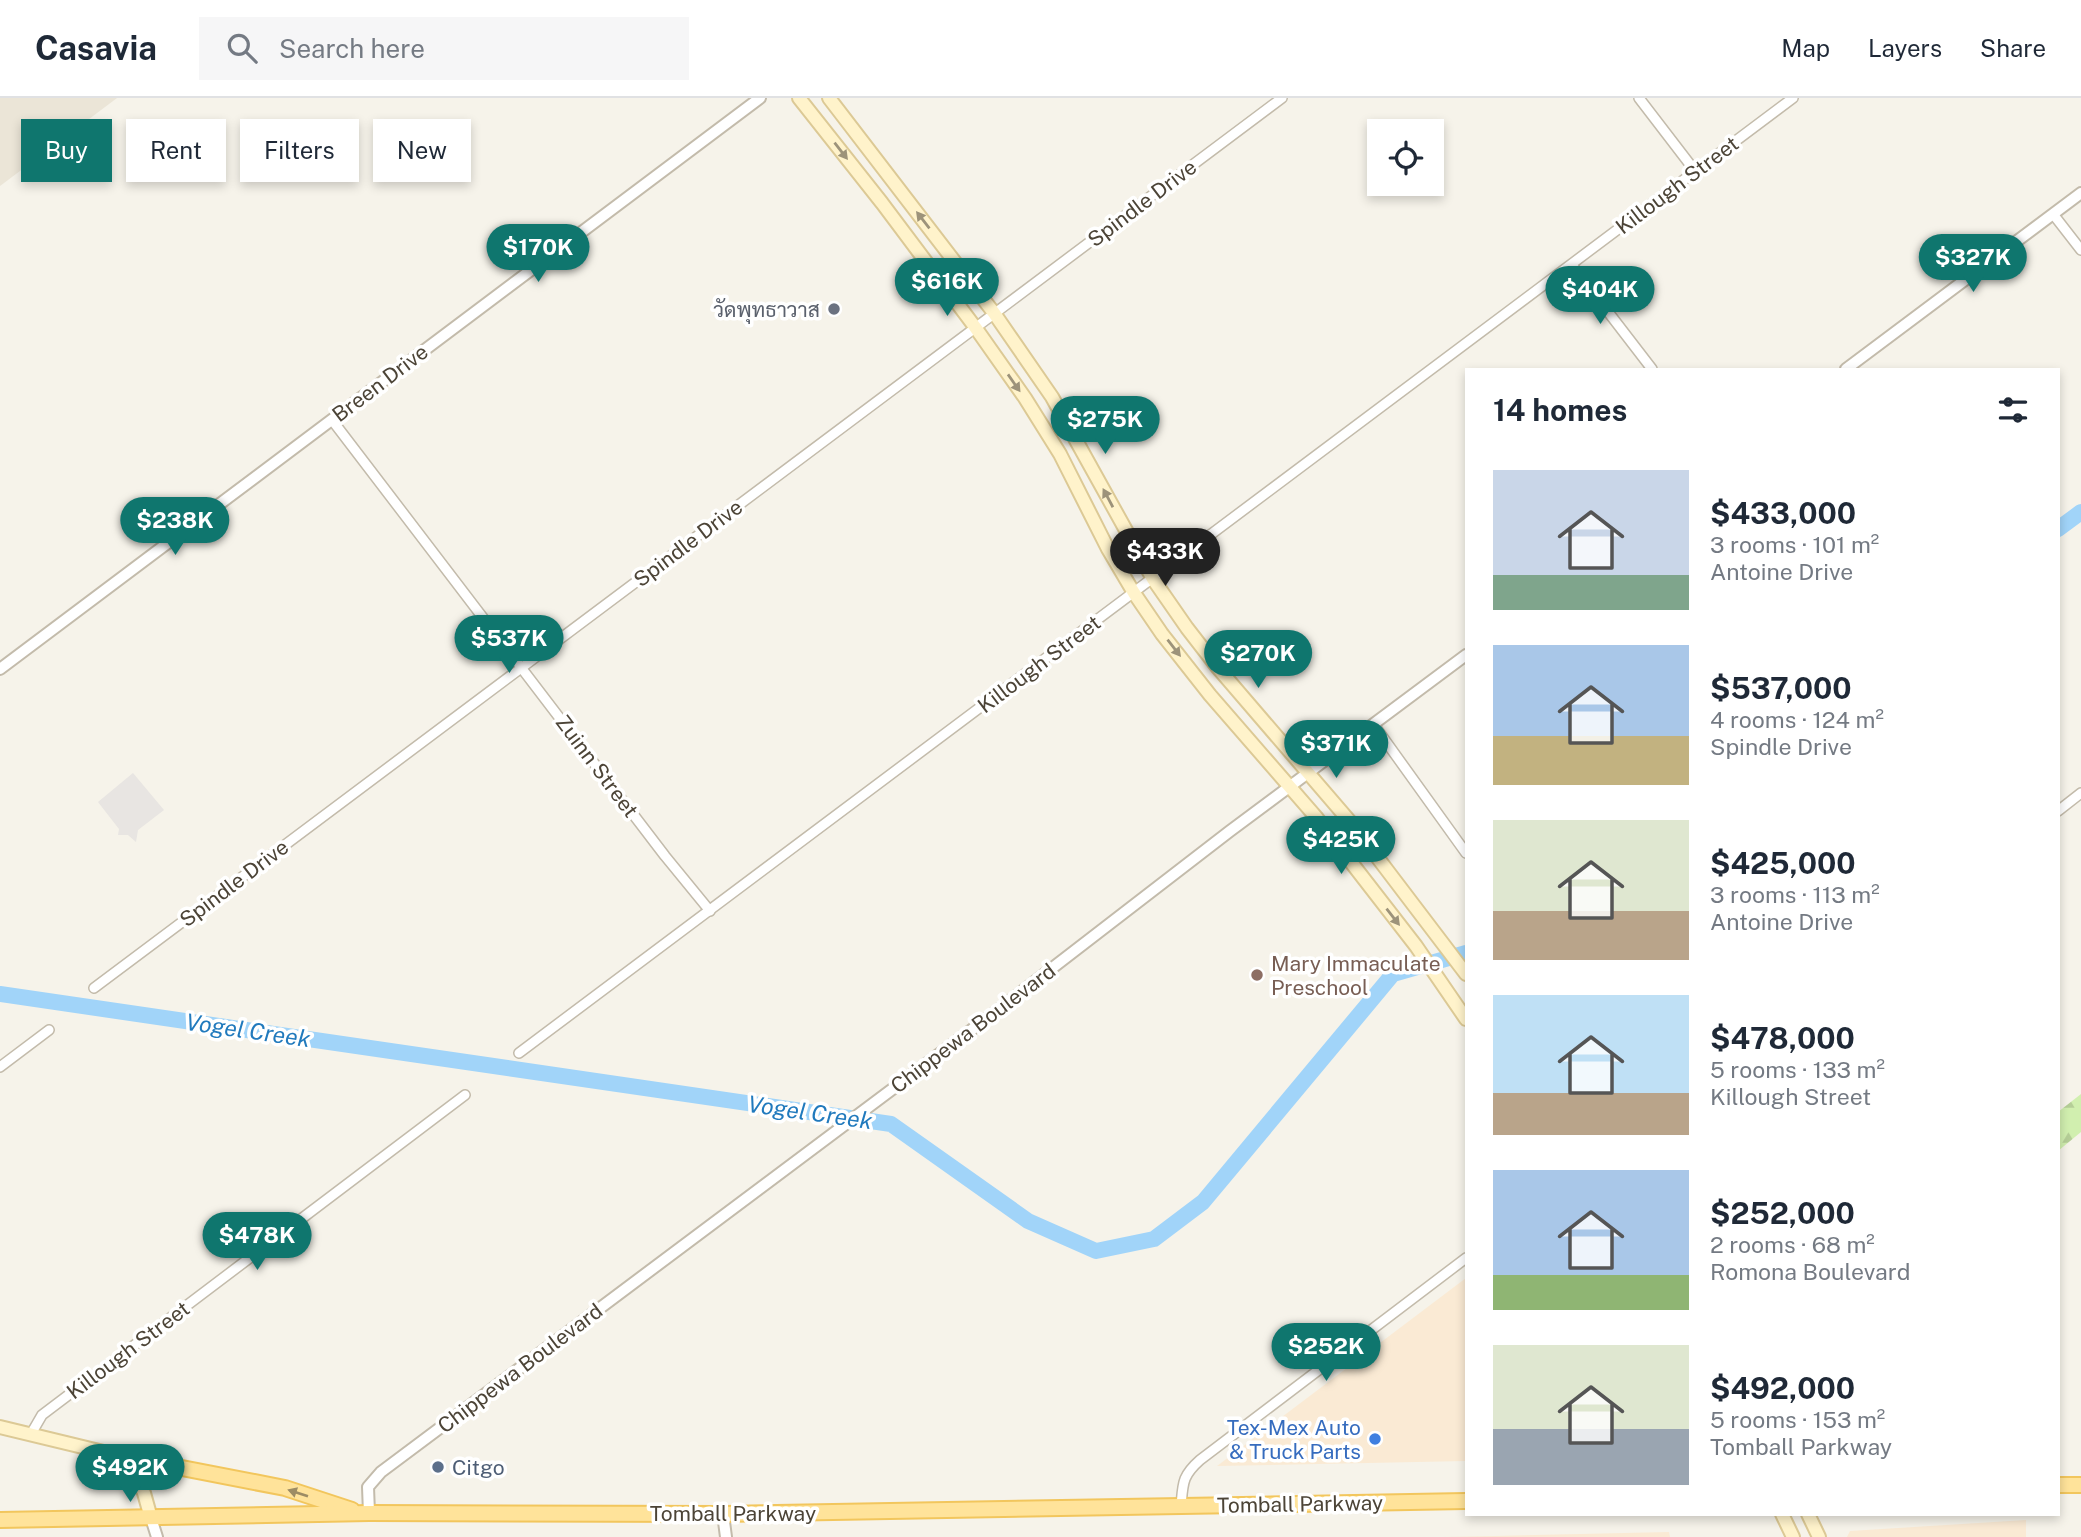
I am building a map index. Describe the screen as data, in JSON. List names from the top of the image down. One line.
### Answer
{"streets":{"main road":["Tomball Parkway"],"street":["Killough Street","Spindle Drive","Breen Drive","Zuinn Street","Chippewa Boulevard"]},"crossings":[["Killough Street","Zuinn Street"],["Spindle Drive","Zuinn Street"],["Breen Drive","Zuinn Street"],["Chippewa Boulevard","Tomball Parkway"]],"water":["Vogel Creek"],"places":["วัดพุทธาวาส","Mary Immaculate Preschool","Tex-Mex Auto & Truck Parts","Citgo"],"page":{"header":"Casavia","search":"Search here","nav":["Map","Layers","Share"],"chip":["Buy","Rent","Filters","New"],"price":["$170K","$327K","$616K","$404K","$275K","$238K","$433K","$537K","$270K","$371K","$425K","$478K","$252K","$492K"],"heading":"14 homes","list":[{"name":"$433,000","note":"3 rooms · 101 m² · Antoine Drive"},{"name":"$537,000","note":"4 rooms · 124 m² · Spindle Drive"},{"name":"$425,000","note":"3 rooms · 113 m² · Antoine Drive"},{"name":"$478,000","note":"5 rooms · 133 m² · Killough Street"},{"name":"$252,000","note":"2 rooms · 68 m² · Romona Boulevard"},{"name":"$492,000","note":"5 rooms · 153 m² · Tomball Parkway"}]}}
